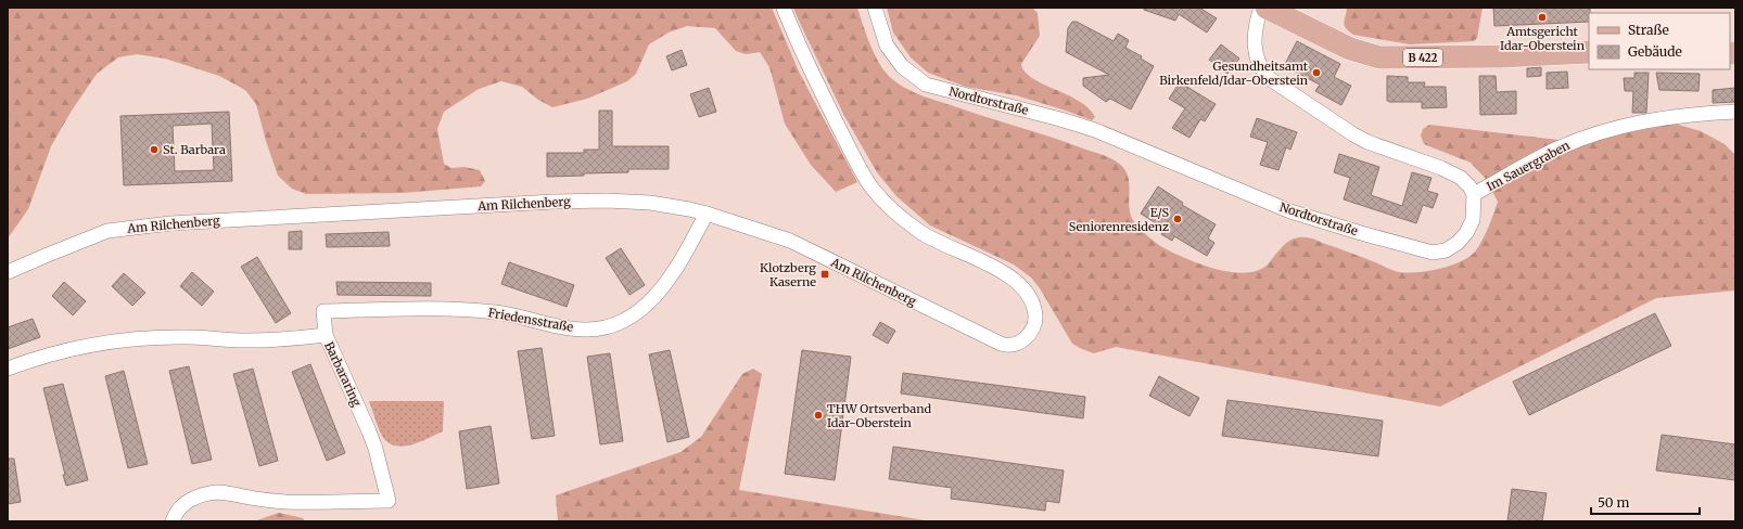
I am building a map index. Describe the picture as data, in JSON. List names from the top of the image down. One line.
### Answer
{"streets":{"main road":["B 422"],"street":["Nordtorstraße","Im Sauergraben","Am Rilchenberg","Friedensstraße","Barbararing"]},"crossings":[["Nordtorstraße","Im Sauergraben"],["Am Rilchenberg","Friedensstraße"],["Friedensstraße","Barbararing"]],"places":{"other":["Amtsgericht Idar-Oberstein","Gesundheitsamt Birkenfeld/Idar-Oberstein","St. Barbara","E/S Seniorenresidenz","THW Ortsverband Idar-Oberstein"],"transit":["Klotzberg Kaserne"]},"legend":["Straße","Gebäude"],"scale_bar":"50 m"}
